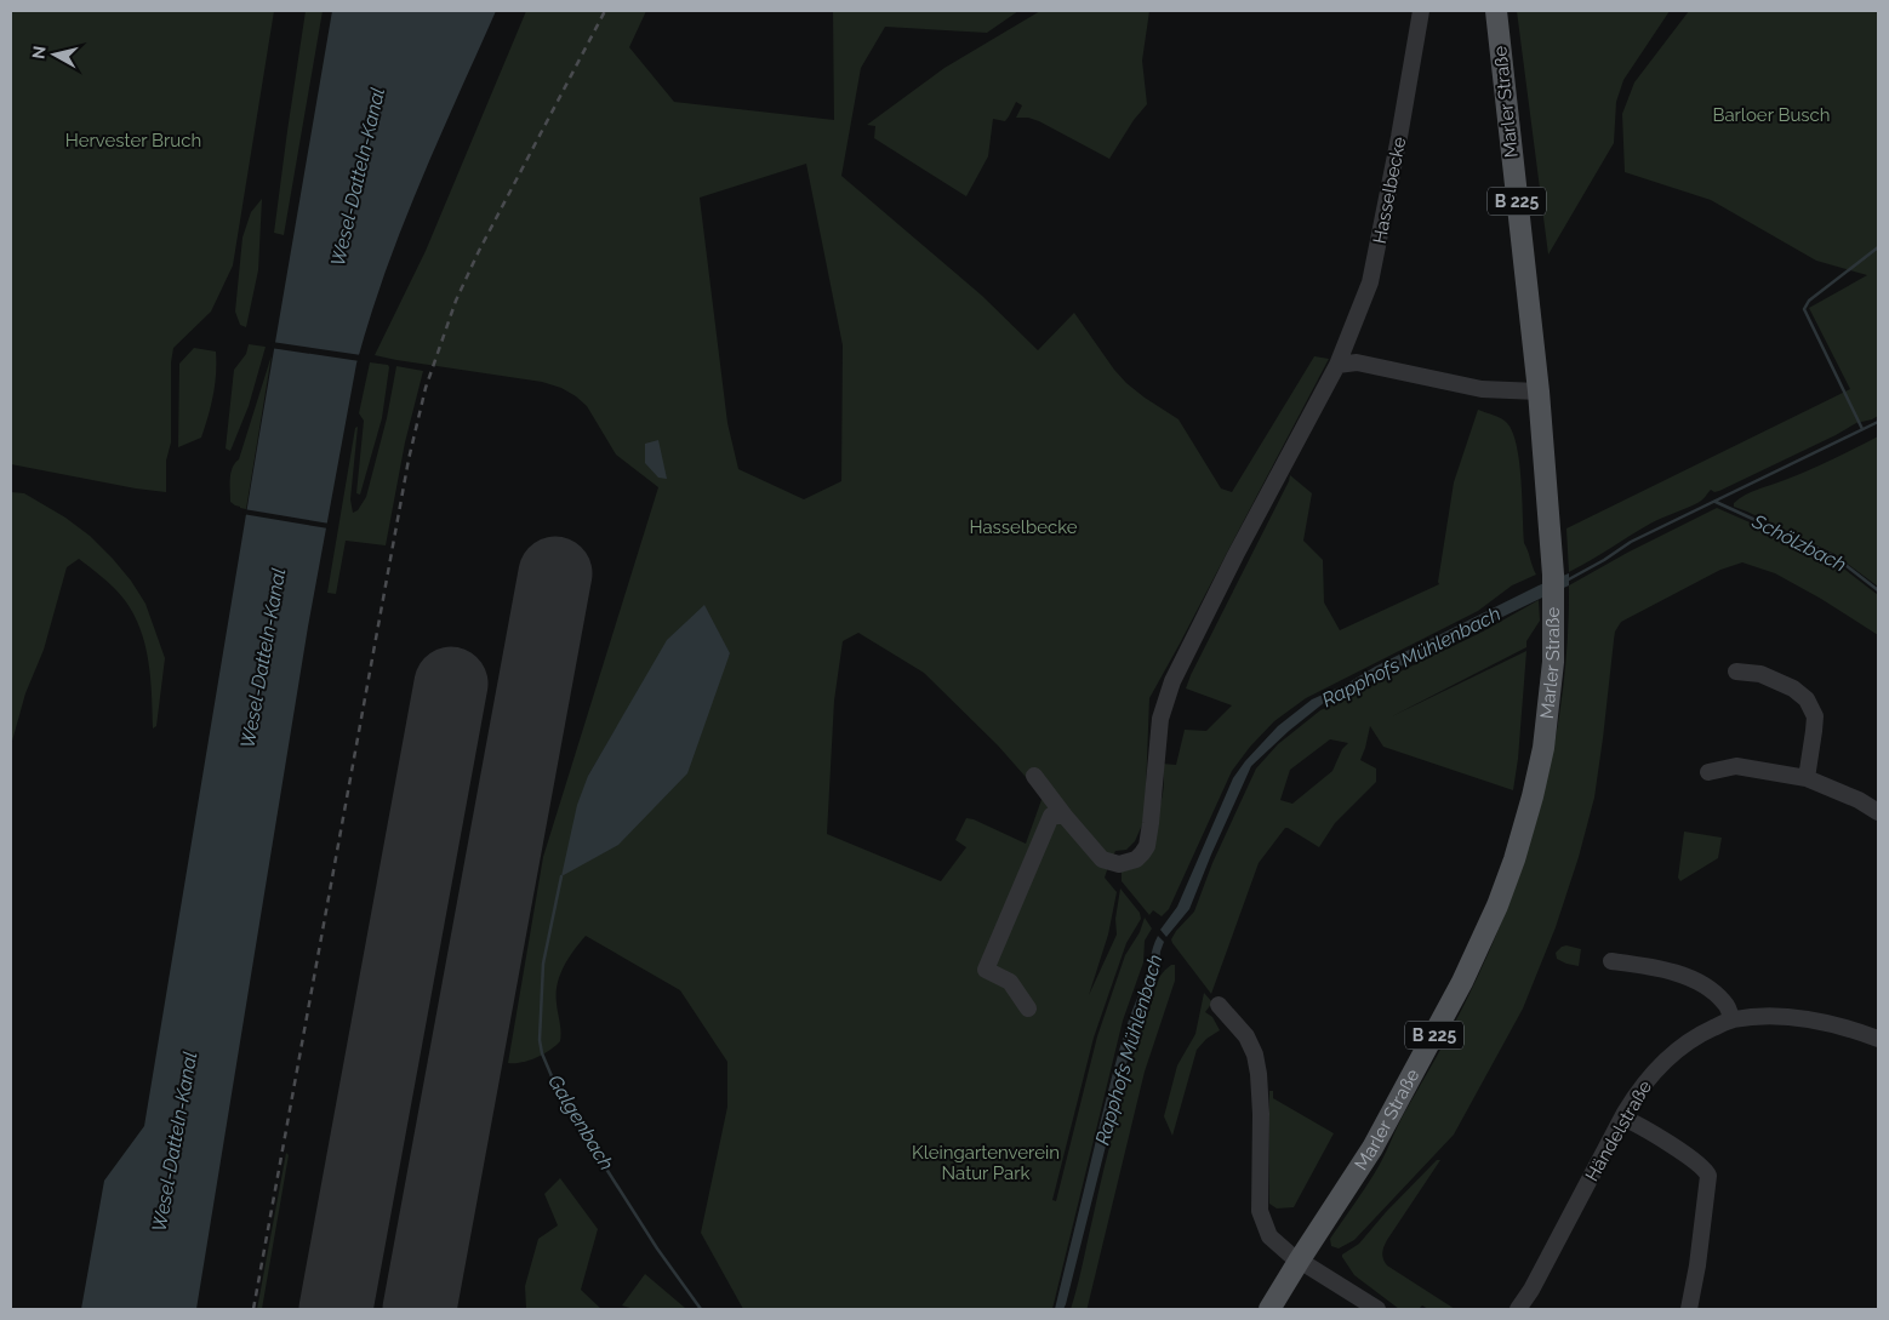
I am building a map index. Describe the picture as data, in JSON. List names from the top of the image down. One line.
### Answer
{"streets":{"main road":["Marler Straße","B 225"],"street":["Hasselbecke","Händelstraße"]},"water":["Wesel-Datteln-Kanal","Schölzbach","Rapphofs Mühlenbach","Galgenbach"],"parks":["Barloer Busch","Hervester Bruch","Hasselbecke","Kleingartenverein Natur Park"],"north":"left"}
